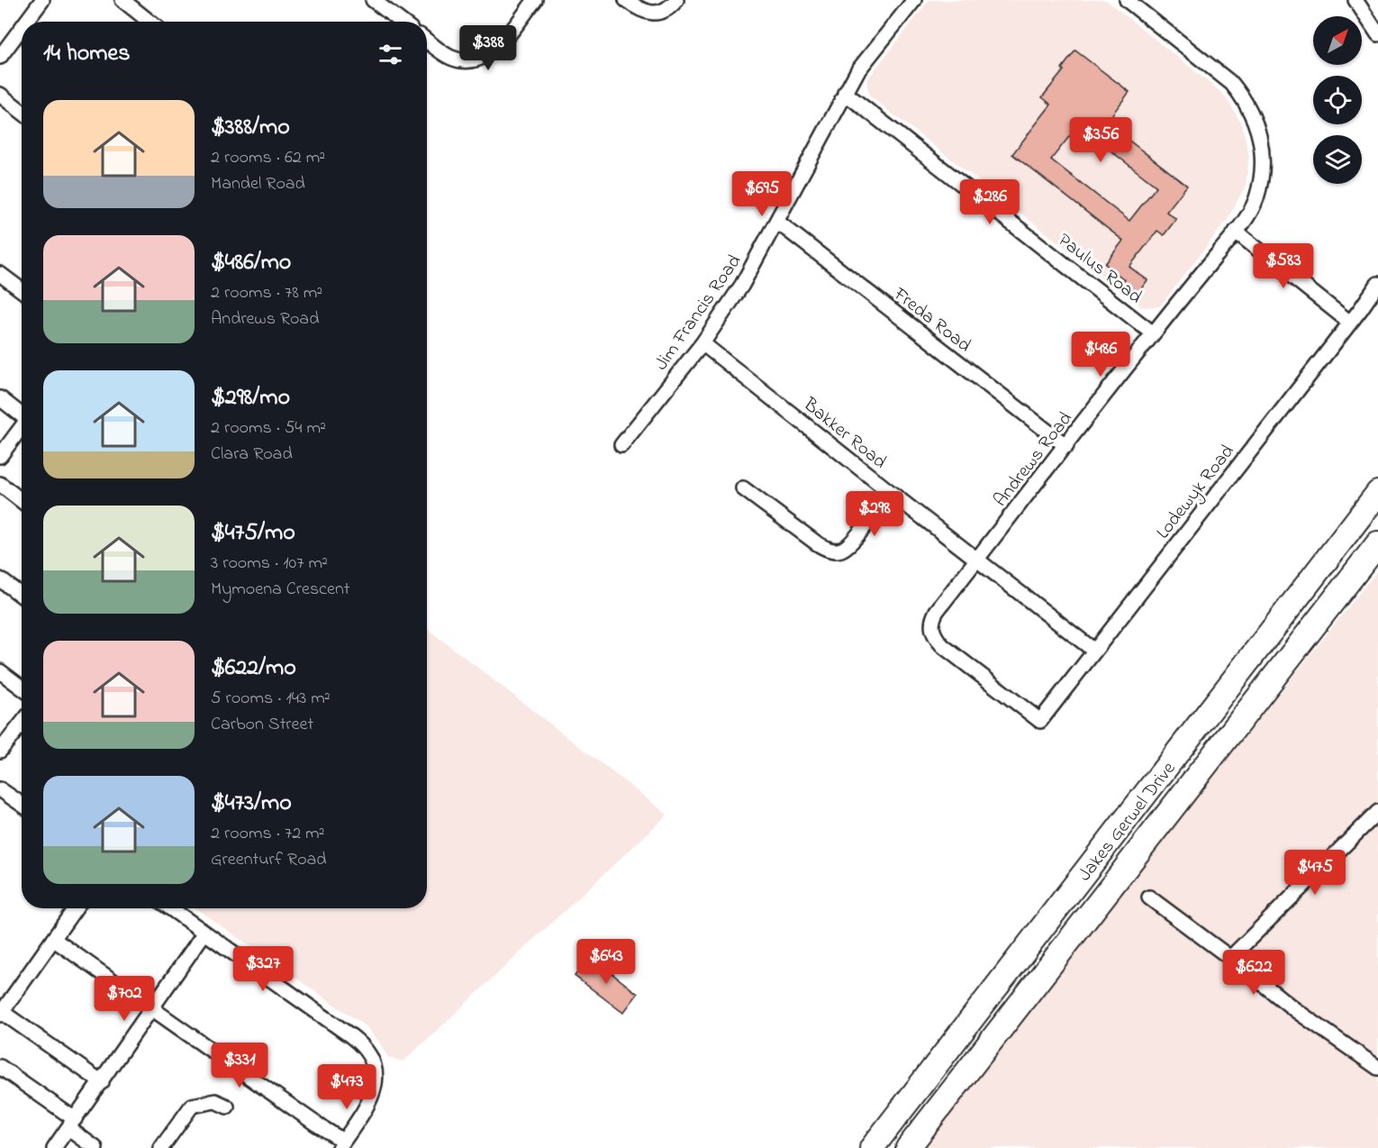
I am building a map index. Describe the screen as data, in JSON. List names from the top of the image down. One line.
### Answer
{"streets":{"highway":["Jakes Gerwel Drive"],"street":["Paulus Road","Jim Francis Road","Freda Road","Bakker Road","Andrews Road","Lodewyk Road"]},"crossings":[["Paulus Road","Jim Francis Road"],["Paulus Road","Andrews Road"],["Jim Francis Road","Freda Road"],["Jim Francis Road","Bakker Road"],["Freda Road","Andrews Road"],["Bakker Road","Andrews Road"],["Bakker Road","Lodewyk Road"],["Andrews Road","Lodewyk Road"]],"north":"top right","page":{"heading":"14 homes","price":["$388","$356","$695","$286","$583","$486","$298","$475","$643","$327","$622","$702","$331","$473"],"list":[{"name":"$388/mo","note":"2 rooms · 62 m² · Mandel Road"},{"name":"$486/mo","note":"2 rooms · 78 m² · Andrews Road"},{"name":"$298/mo","note":"2 rooms · 54 m² · Clara Road"},{"name":"$475/mo","note":"3 rooms · 107 m² · Mymoena Crescent"},{"name":"$622/mo","note":"5 rooms · 143 m² · Carbon Street"},{"name":"$473/mo","note":"2 rooms · 72 m² · Greenturf Road"}]}}
